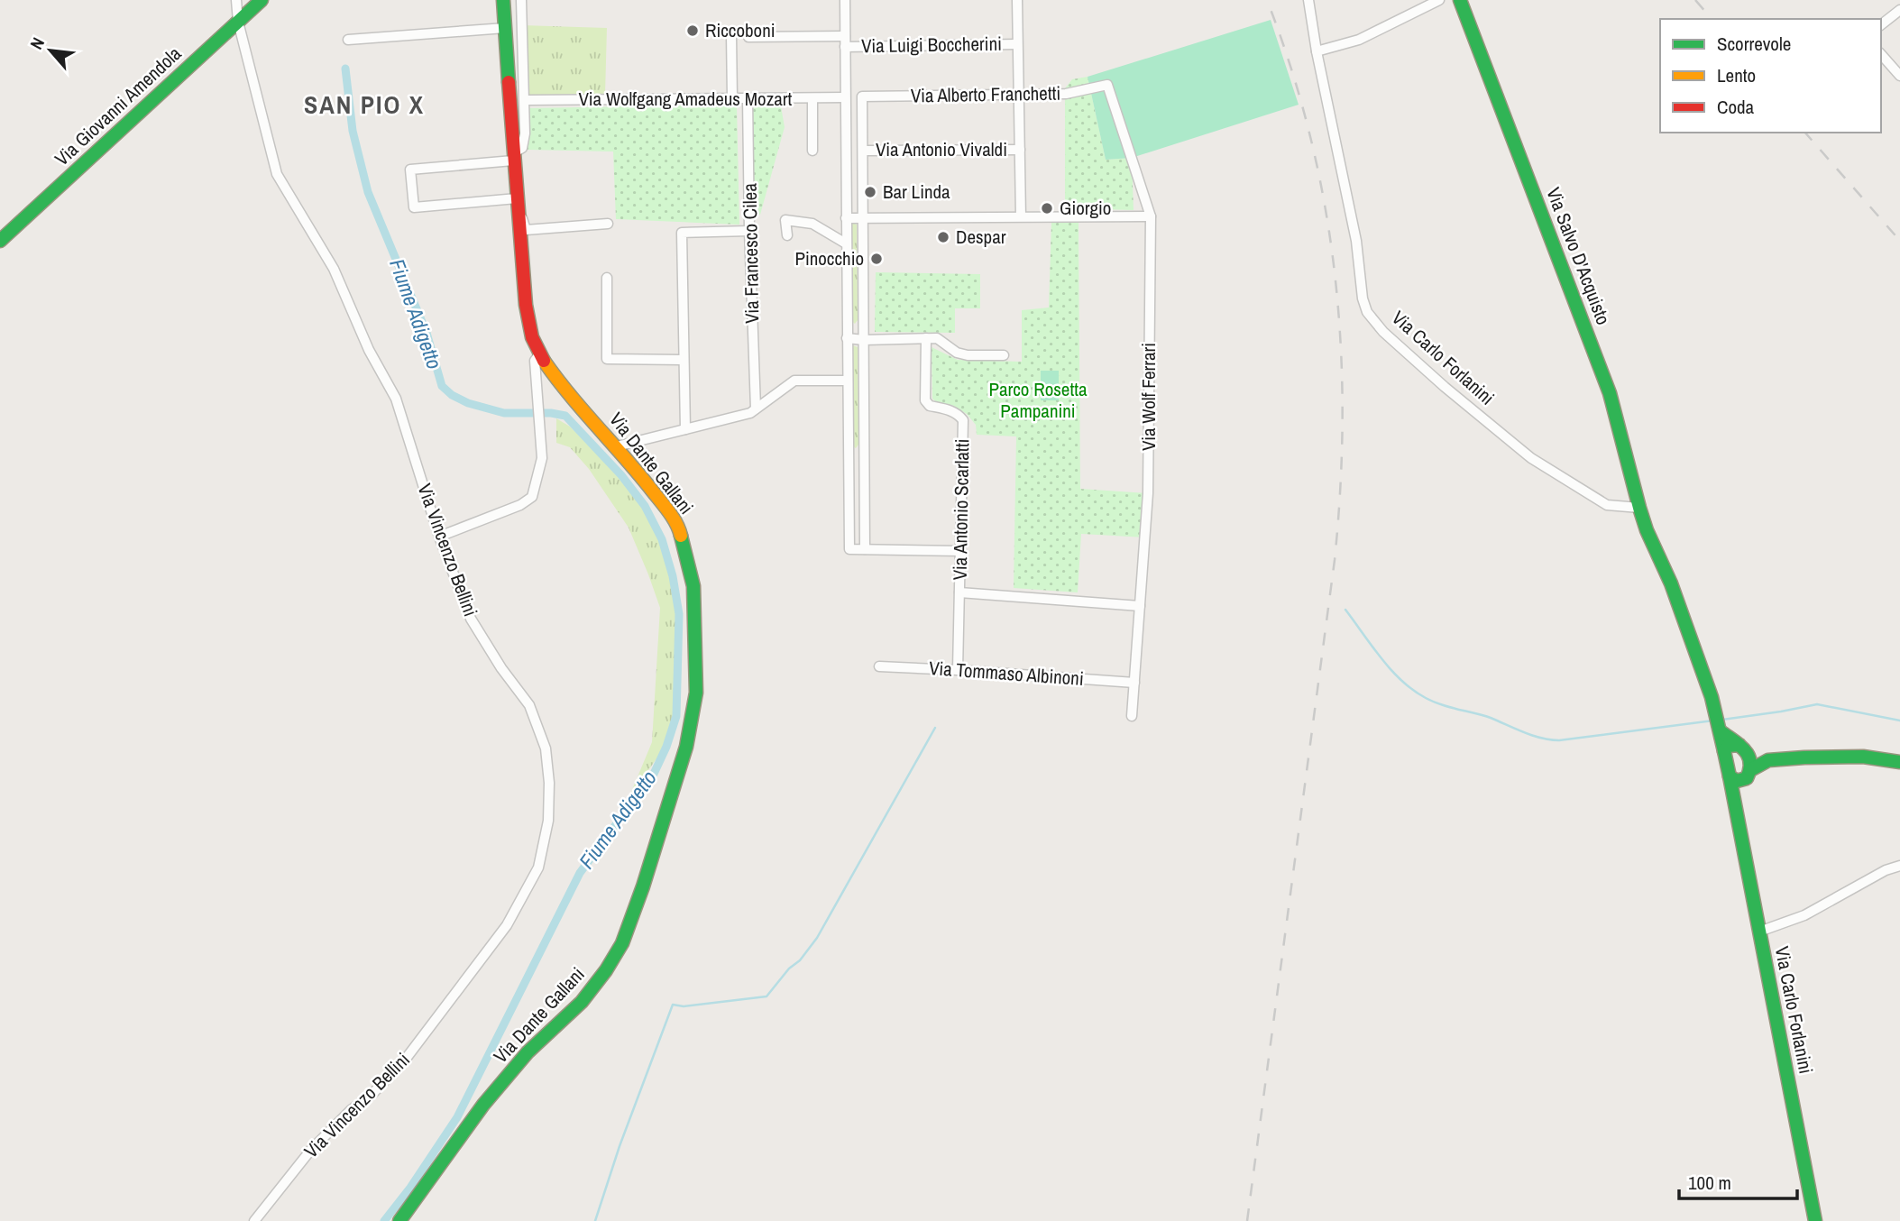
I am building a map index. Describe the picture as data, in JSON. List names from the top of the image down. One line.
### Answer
{"streets":{"main road":["Via Giovanni Amendola","Via Salvo D'Acquisto","Via Carlo Forlanini","Via Dante Gallani"],"street":["Via Luigi Boccherini","Via Alberto Franchetti","Via Wolfgang Amadeus Mozart","Via Antonio Vivaldi","Via Francesco Cilea","Via Wolf Ferrari","Via Antonio Scarlatti","Via Vincenzo Bellini","Via Tommaso Albinoni"]},"crossings":[["Via Alberto Franchetti","Via Antonio Vivaldi"],["Via Alberto Franchetti","Via Wolf Ferrari"],["Via Wolfgang Amadeus Mozart","Via Francesco Cilea"],["Via Giovanni Amendola","Via Vincenzo Bellini"],["Via Salvo D'Acquisto","Via Carlo Forlanini"],["Via Wolf Ferrari","Via Antonio Scarlatti"],["Via Wolf Ferrari","Via Tommaso Albinoni"],["Via Antonio Scarlatti","Via Tommaso Albinoni"]],"districts":["SAN PIO X"],"water":["Fiume Adigetto"],"parks":["Parco Rosetta Pampanini"],"places":["Riccoboni","Bar Linda","Giorgio","Despar","Pinocchio"],"legend":["Scorrevole","Lento","Coda"],"scale_bar":"100 m","north":"top left"}
